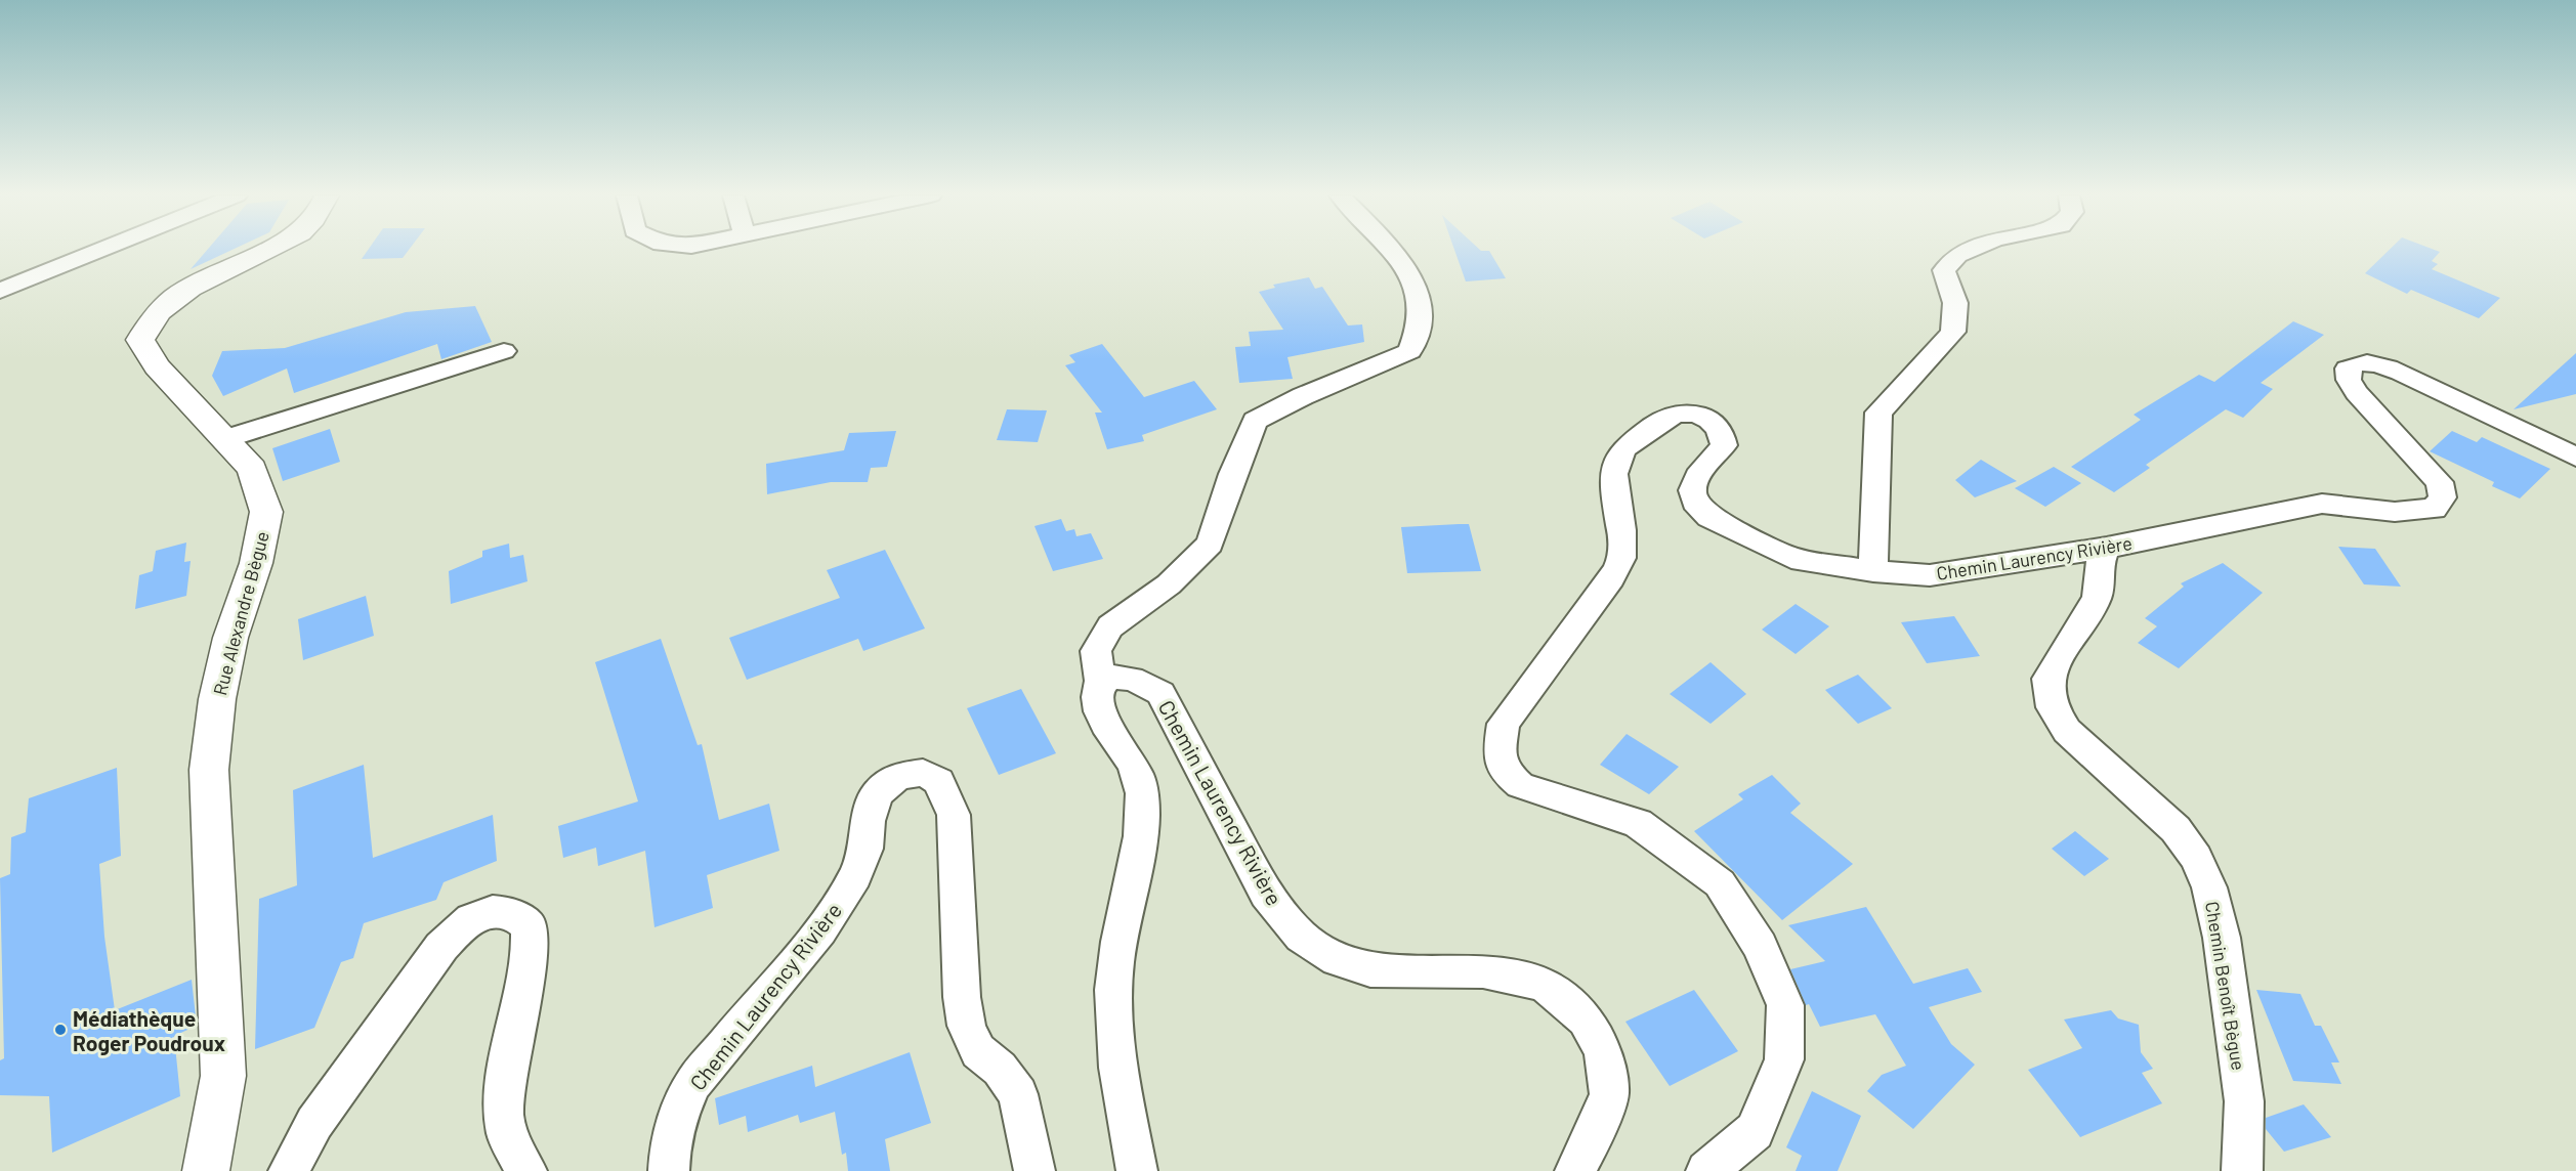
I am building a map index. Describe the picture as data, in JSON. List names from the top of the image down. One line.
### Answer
{"streets":{"main road":["Rue Alexandre Bègue"],"street":["Chemin Laurency Rivière","Chemin Benoît Bègue"]},"crossings":[["Chemin Laurency Rivière","Chemin Benoît Bègue"]],"places":["Médiathèque Roger Poudroux"]}
